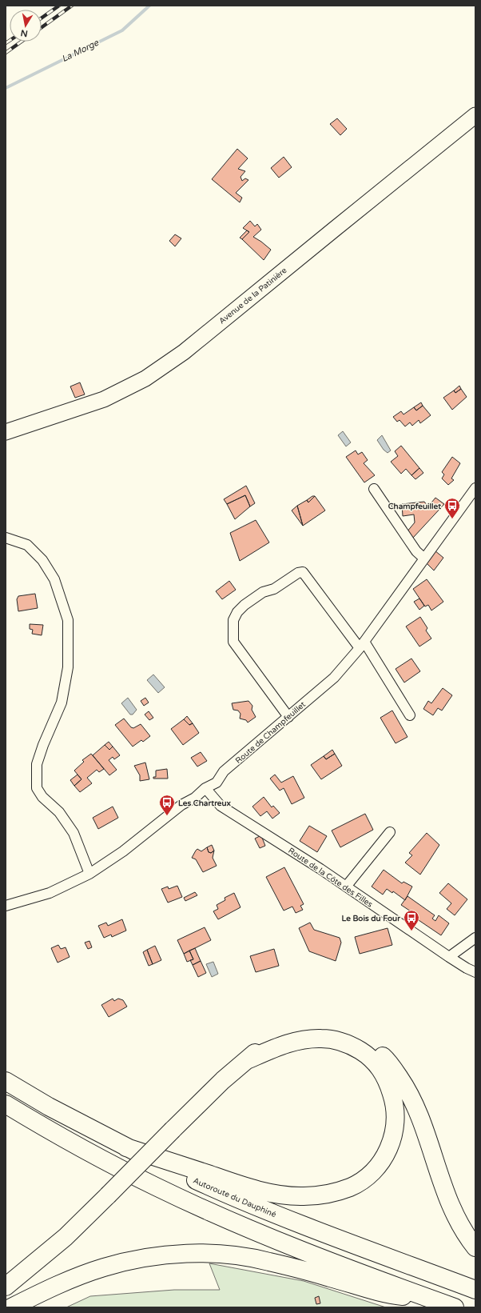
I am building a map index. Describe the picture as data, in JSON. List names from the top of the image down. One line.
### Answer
{"streets":{"highway":["Autoroute du Dauphiné"],"main road":["Avenue de la Patinière"],"street":["Route de Champfeuillet","Route de la Côte des Filles"]},"crossings":[["Route de Champfeuillet","Route de la Côte des Filles"]],"water":["La Morge"],"places":{"bus stop":["Champfeuillet","Les Chartreux","Le Bois du Four"]},"north":"bottom"}
